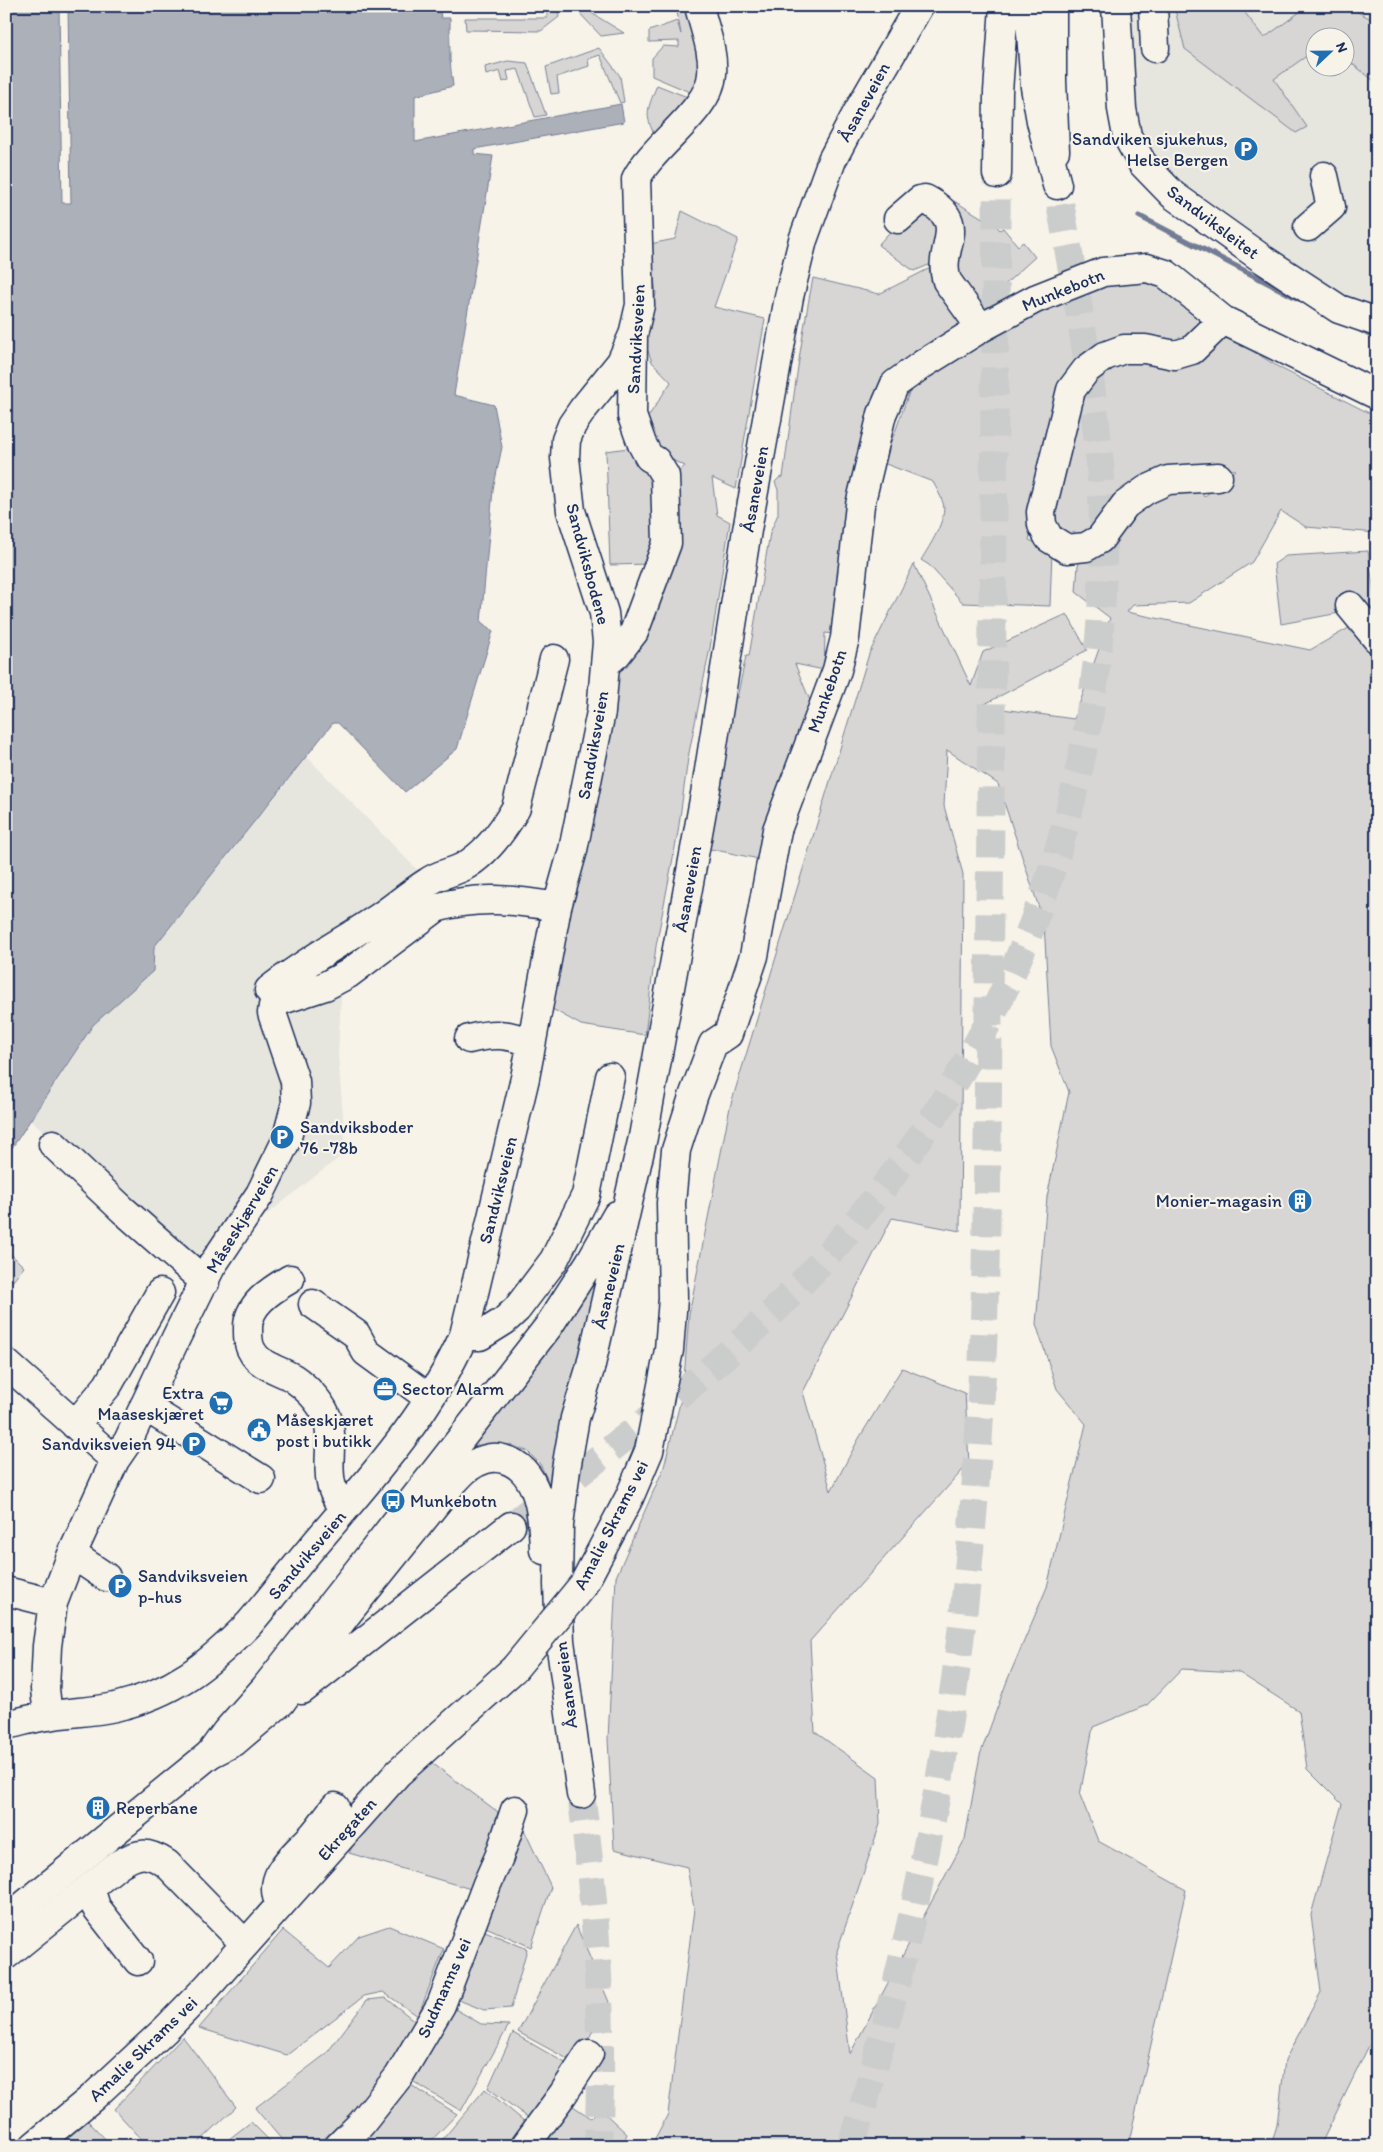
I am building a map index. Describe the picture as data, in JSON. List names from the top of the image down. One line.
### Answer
{"streets":{"main road":["Åsaneveien","Sandviksleitet","Munkebotn","Sandviksveien","Sandviksbodene","Måseskjærveien","Amalie Skrams vei","Ekregaten","Sudmanns vei"]},"crossings":[["Munkebotn","Amalie Skrams vei"],["Sandviksveien","Sandviksbodene"],["Sandviksveien","Måseskjærveien"],["Amalie Skrams vei","Ekregaten"]],"places":{"parking":["Sandviken sjukehus, Helse Bergen","Sandviksboder 76 -78b","Sandviksveien 94","Sandviksveien p-hus"],"building":["Monier-magasin","Reperbane"],"office":["Sector Alarm"],"supermarket":["Extra Maaseskjæret"],"public building":["Måseskjæret post i butikk"],"bus stop":["Munkebotn"]},"north":"right"}
